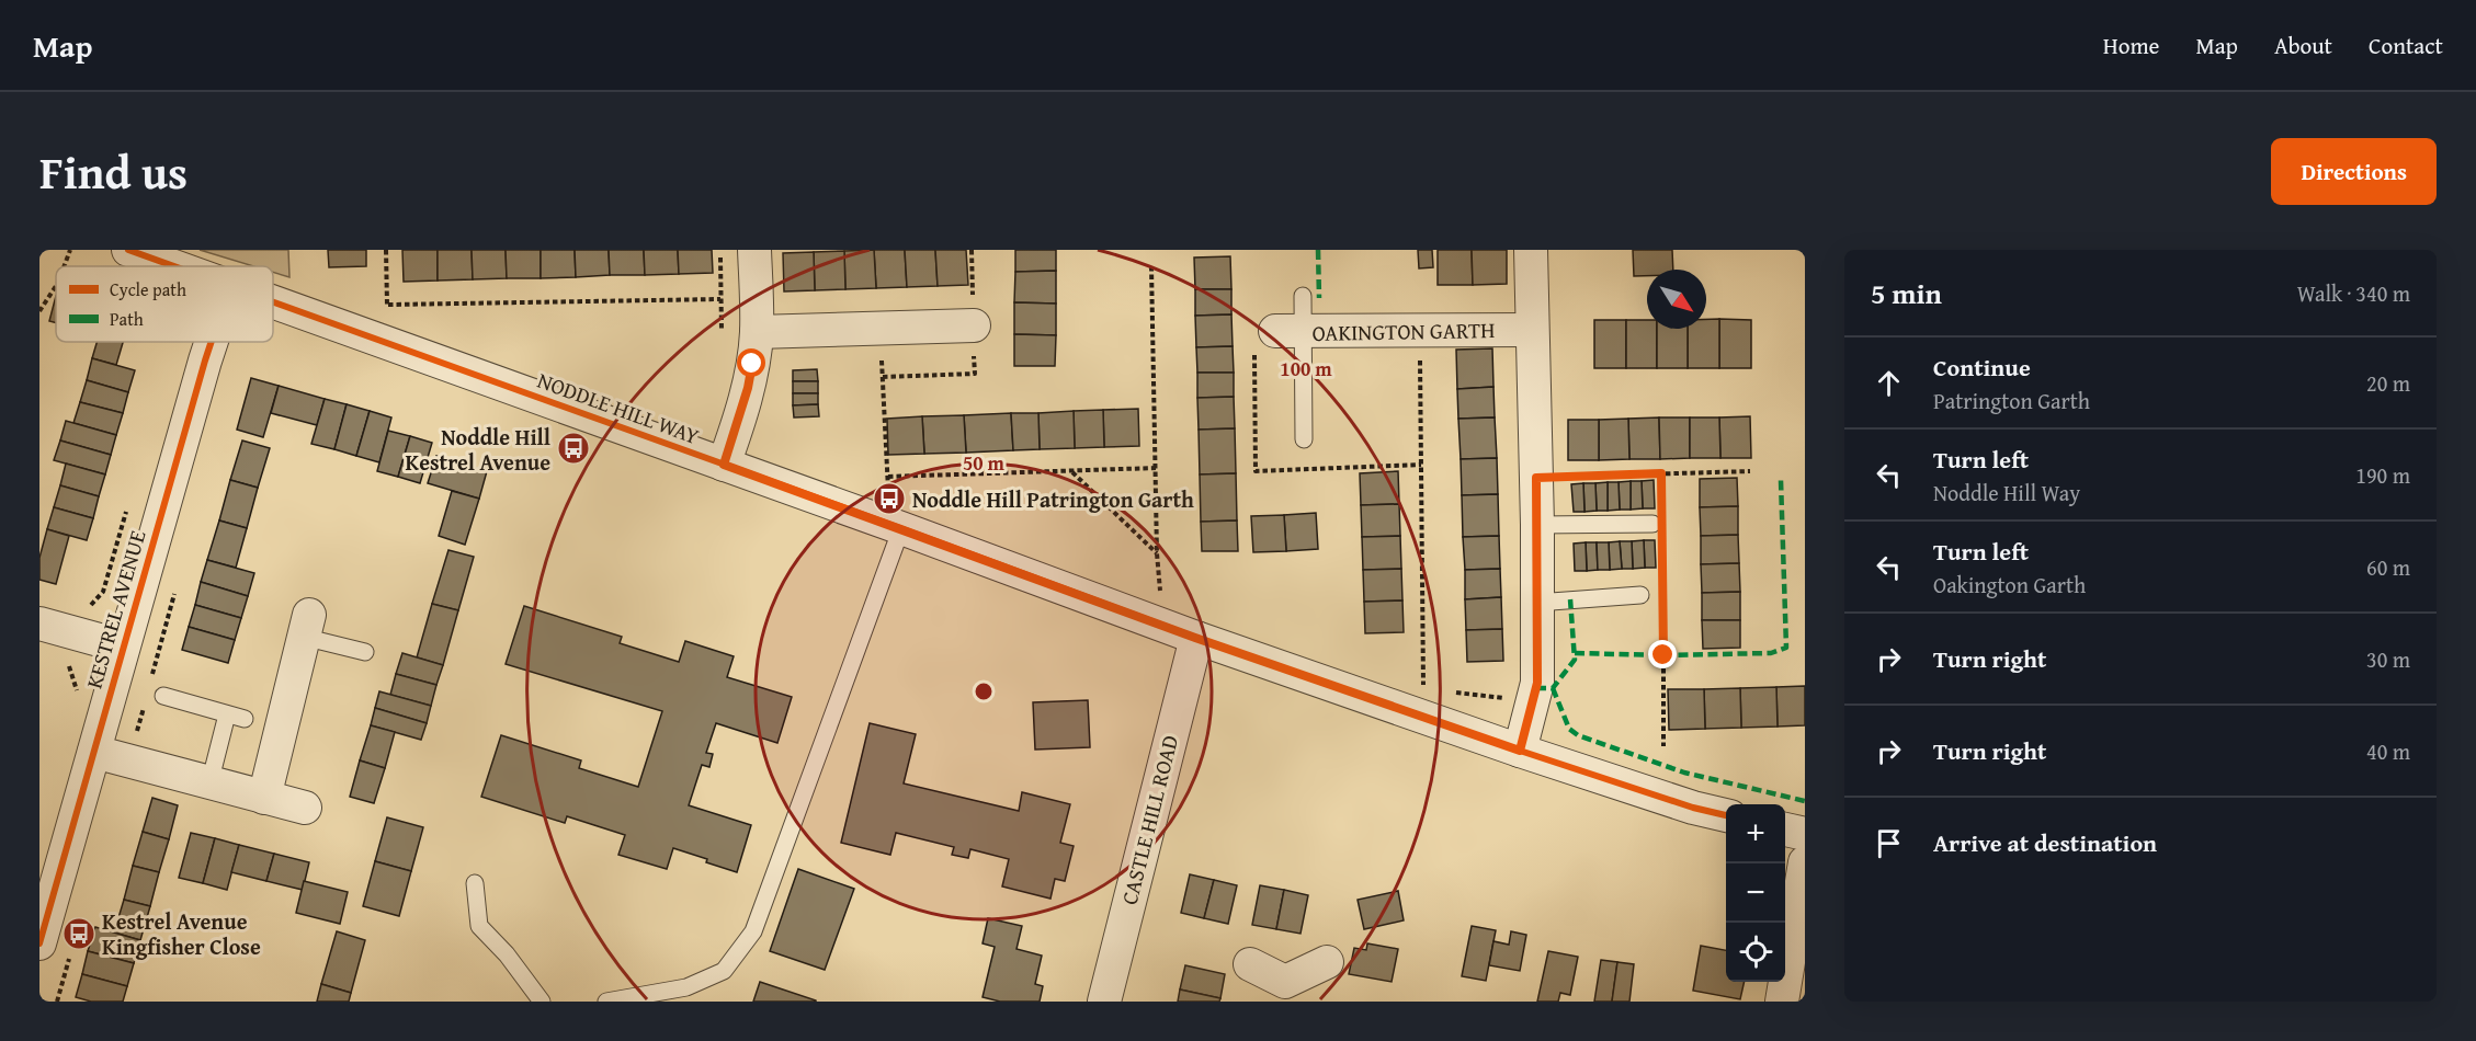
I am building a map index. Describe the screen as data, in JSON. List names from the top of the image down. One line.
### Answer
{"streets":{"street":["OAKINGTON GARTH","NODDLE HILL WAY","KESTREL AVENUE","CASTLE HILL ROAD"]},"crossings":[["NODDLE HILL WAY","CASTLE HILL ROAD"]],"places":{"bus stop":["Noddle Hill Kestrel Avenue","Noddle Hill Patrington Garth","Kestrel Avenue Kingfisher Close"]},"legend":["Cycle path","Path"],"north":"bottom right","page":{"header":"Map","nav":["Home","Map","About","Contact"],"title":"Find us","buttons":"Directions","heading":["5 min","Walk · 340 m"],"list":[["Continue","Patrington Garth","20 m"],["Turn left","Noddle Hill Way","190 m"],["Turn left","Oakington Garth","60 m"],["Turn right","30 m"],["Turn right","40 m"],"Arrive at destination"],"map_buttons":["+","−"]},"rings":["100 m","50 m"]}
